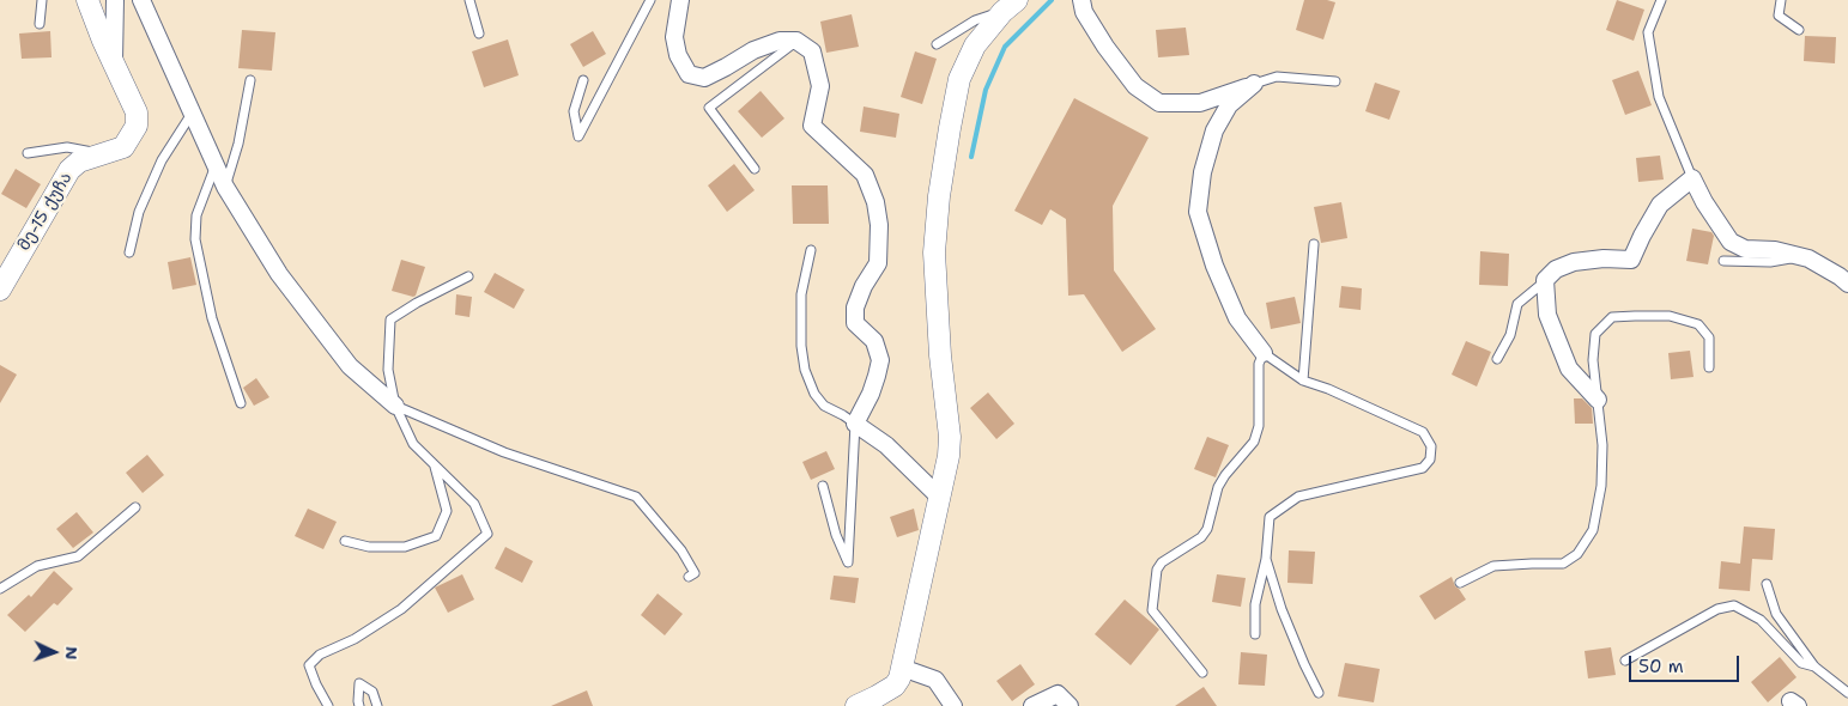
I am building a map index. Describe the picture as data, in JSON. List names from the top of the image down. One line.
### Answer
{"streets":{"street":["მე-15 ქუჩა"]},"scale_bar":"50 m","north":"right"}
